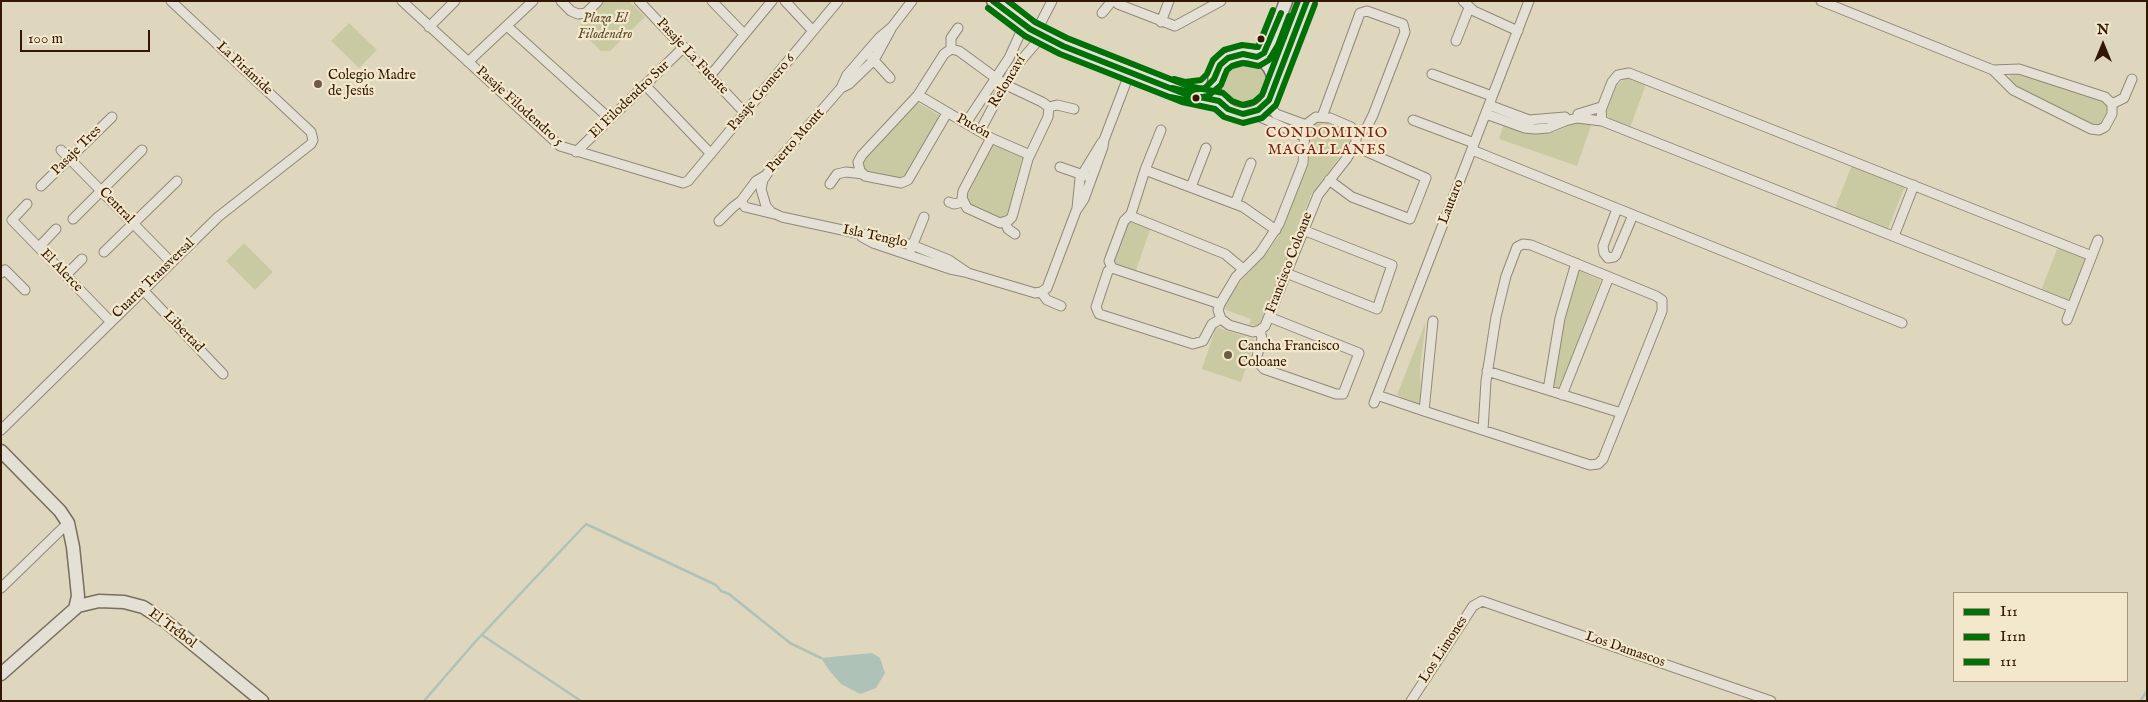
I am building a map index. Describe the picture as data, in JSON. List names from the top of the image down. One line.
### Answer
{"streets":{"street":["Pasaje La Fuente","La Pirámide","Reloncaví","Pasaje Gomero 6","El Filodendro Sur","Pasaje Filodendro 5","Pucón","Puerto Montt","Pasaje Tres","Lautaro","Central","Isla Tenglo","Francisco Coloane","El Alerce","Cuarta Transversal","Libertad","El Trébol","Los Limones","Los Damascos"]},"crossings":[["Pasaje La Fuente","Pasaje Gomero 6"],["Pasaje La Fuente","El Filodendro Sur"],["La Pirámide","Cuarta Transversal"],["Reloncaví","Pucón"],["Pasaje Gomero 6","Pasaje Filodendro 5"],["El Filodendro Sur","Pasaje Filodendro 5"],["Puerto Montt","Isla Tenglo"],["Pasaje Tres","Central"],["Central","Cuarta Transversal"],["El Alerce","Cuarta Transversal"],["Cuarta Transversal","Libertad"],["Los Limones","Los Damascos"]],"districts":["CONDOMINIO MAGALLANES"],"parks":["Plaza El Filodendro"],"places":["Colegio Madre de Jesús","Cancha Francisco Coloane"],"lines":["transit line I11","transit line 111","transit line I11n"],"legend":["I11","I11n","111"],"scale_bar":"100 m","north":"top"}
